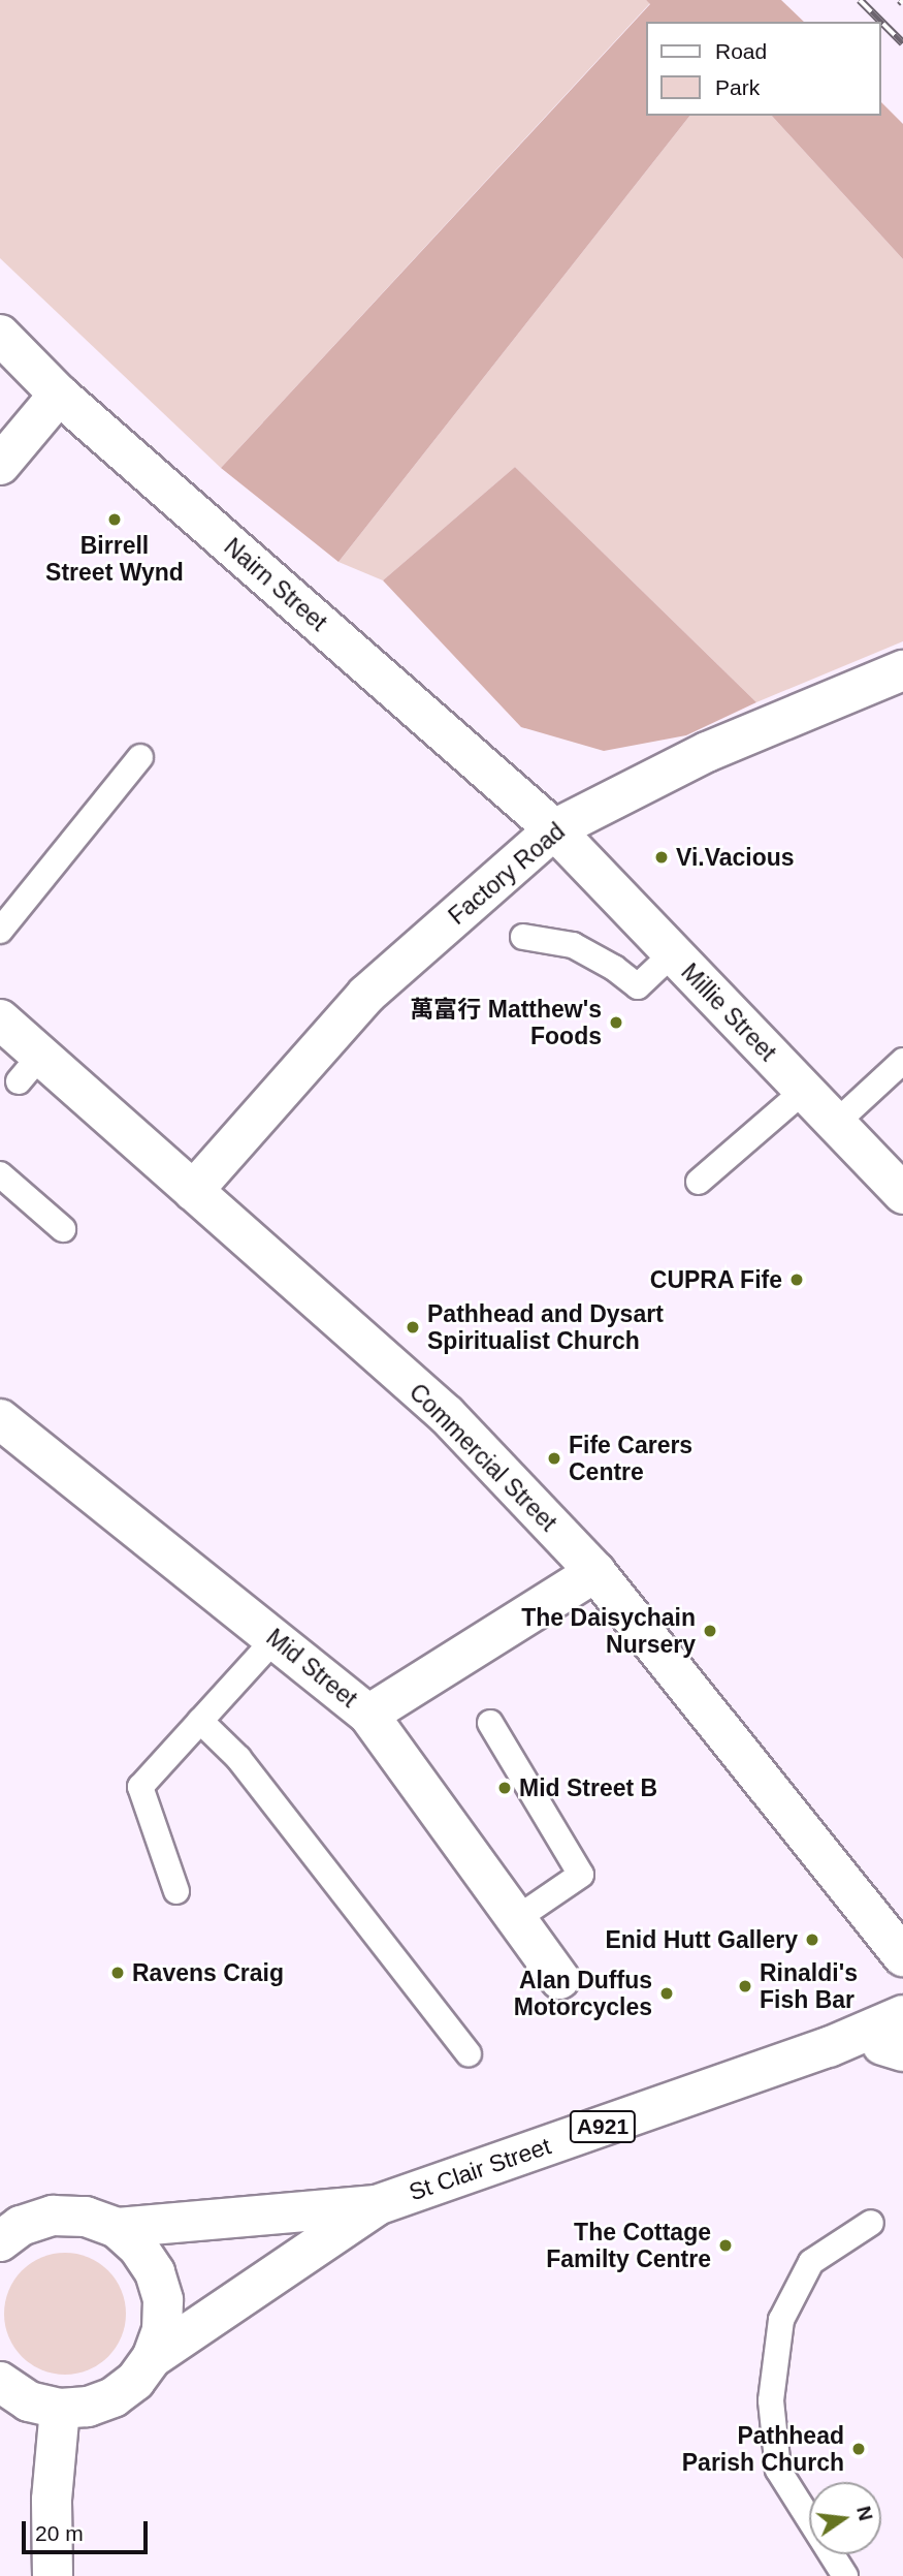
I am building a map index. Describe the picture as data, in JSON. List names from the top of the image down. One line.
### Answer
{"streets":{"street":["Nairn Street","Factory Road","Millie Street","Commercial Street","Mid Street","A921","St Clair Street"]},"crossings":[["Nairn Street","Factory Road"],["Nairn Street","Millie Street"],["Factory Road","Millie Street"],["Factory Road","Commercial Street"],["A921","St Clair Street"]],"places":["Birrell Street Wynd","Vi.Vacious","萬富行 Matthew's Foods","CUPRA Fife","Pathhead and Dysart Spiritualist Church","Fife Carers Centre","The Daisychain Nursery","Mid Street B","Enid Hutt Gallery","Ravens Craig","Rinaldi's Fish Bar","Alan Duffus Motorcycles","The Cottage Familty Centre","Pathhead Parish Church"],"legend":["Road","Park"],"scale_bar":"20 m","north":"right"}
